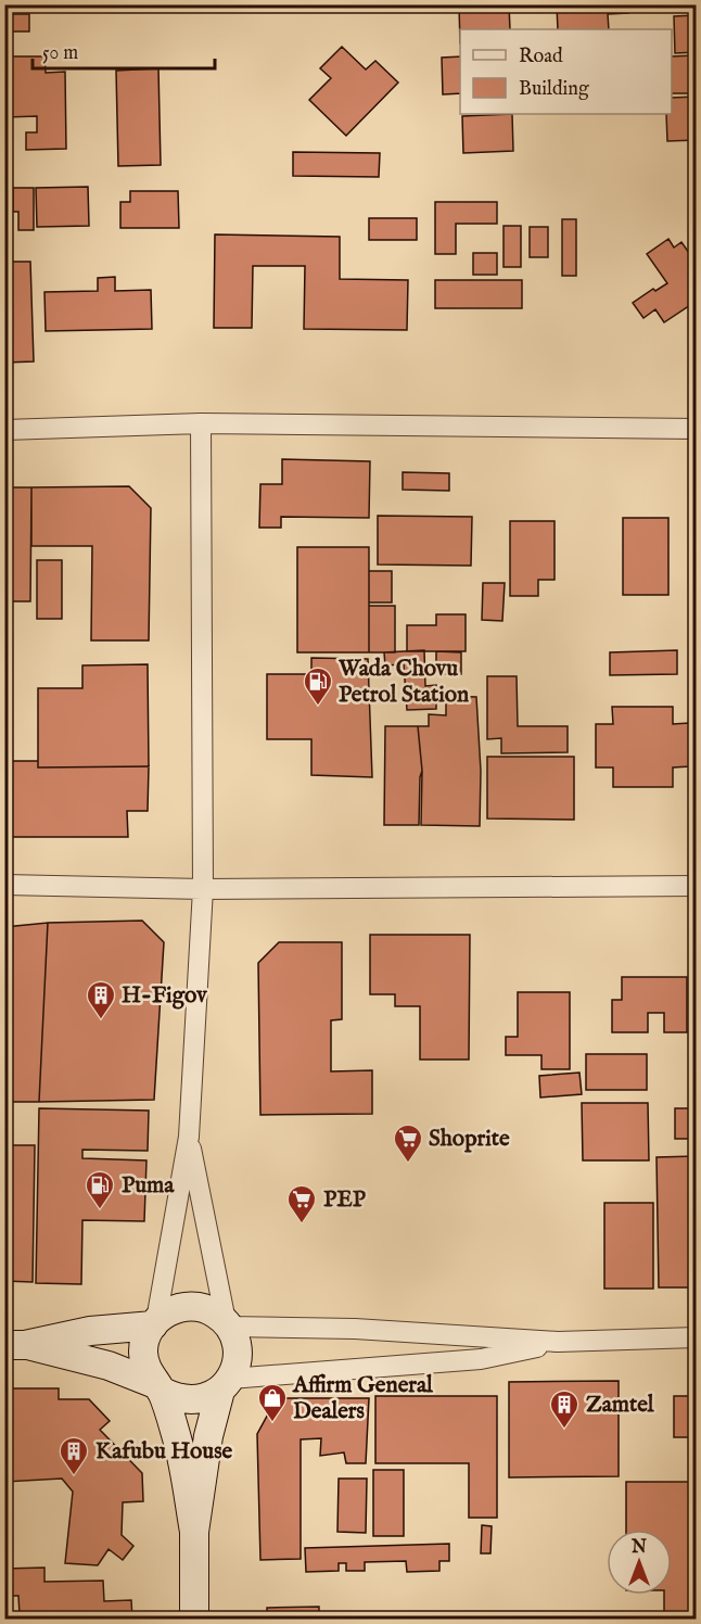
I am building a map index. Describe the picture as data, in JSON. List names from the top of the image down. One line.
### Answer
{"places":{"fuel station":["Wada Chovu Petrol Station","Puma"],"building":["H-Figov","Zamtel","Kafubu House"],"supermarket":["Shoprite","PEP"],"shop":["Affirm General Dealers"]},"legend":["Road","Building"],"scale_bar":"50 m","north":"top"}
